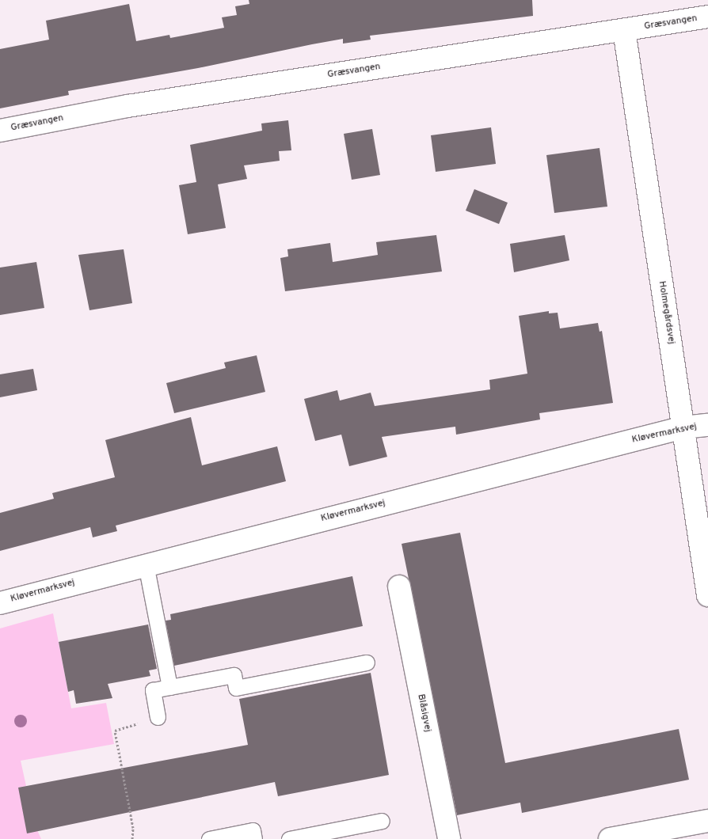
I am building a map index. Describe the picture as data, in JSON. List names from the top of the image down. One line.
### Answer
{"streets":{"street":["Græsvangen","Holmegårdsvej","Kløvermarksvej","Blåsigvej"]},"crossings":[["Græsvangen","Holmegårdsvej"],["Holmegårdsvej","Kløvermarksvej"]]}
